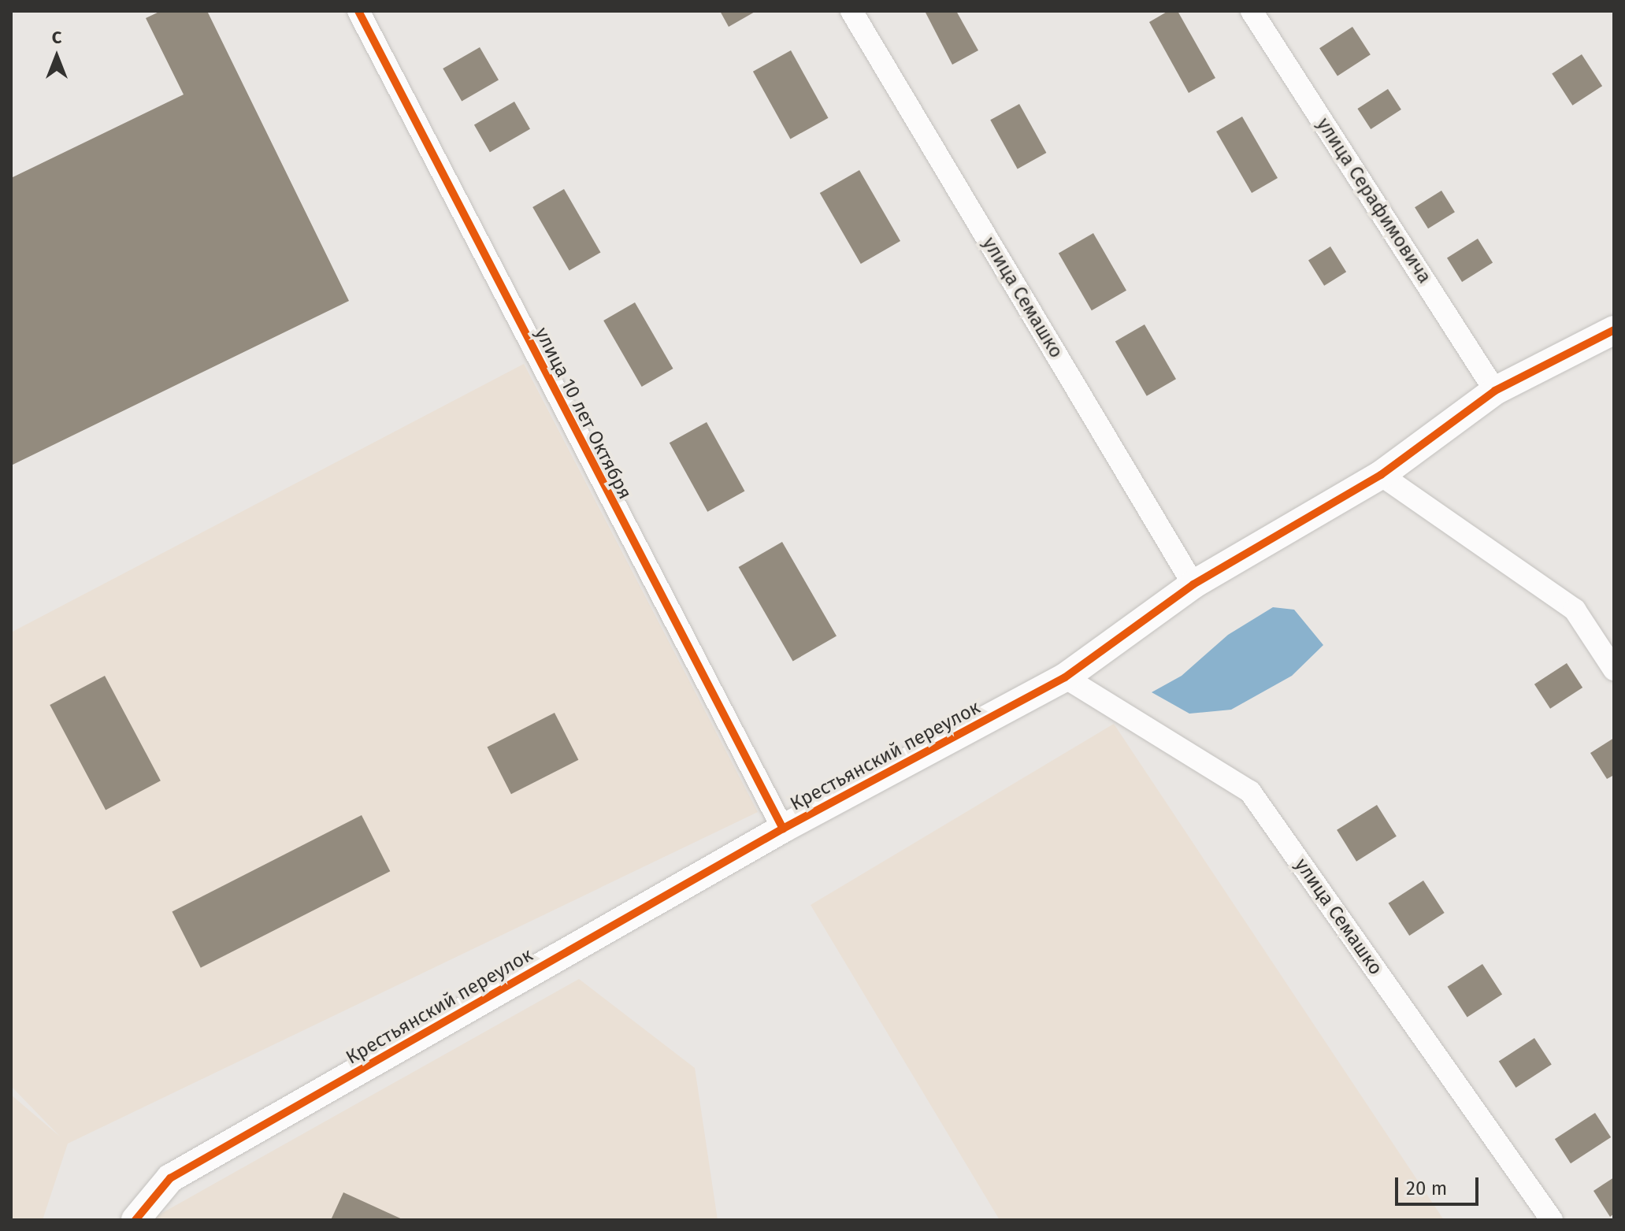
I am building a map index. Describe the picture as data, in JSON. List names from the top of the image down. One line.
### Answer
{"streets":{"street":["улица Серафимовича","улица Семашко","улица 10 лет Октября","Крестьянский переулок"]},"crossings":[["улица Серафимовича","Крестьянский переулок"],["улица Семашко","Крестьянский переулок"],["улица 10 лет Октября","Крестьянский переулок"]],"scale_bar":"20 m","north":"top"}
